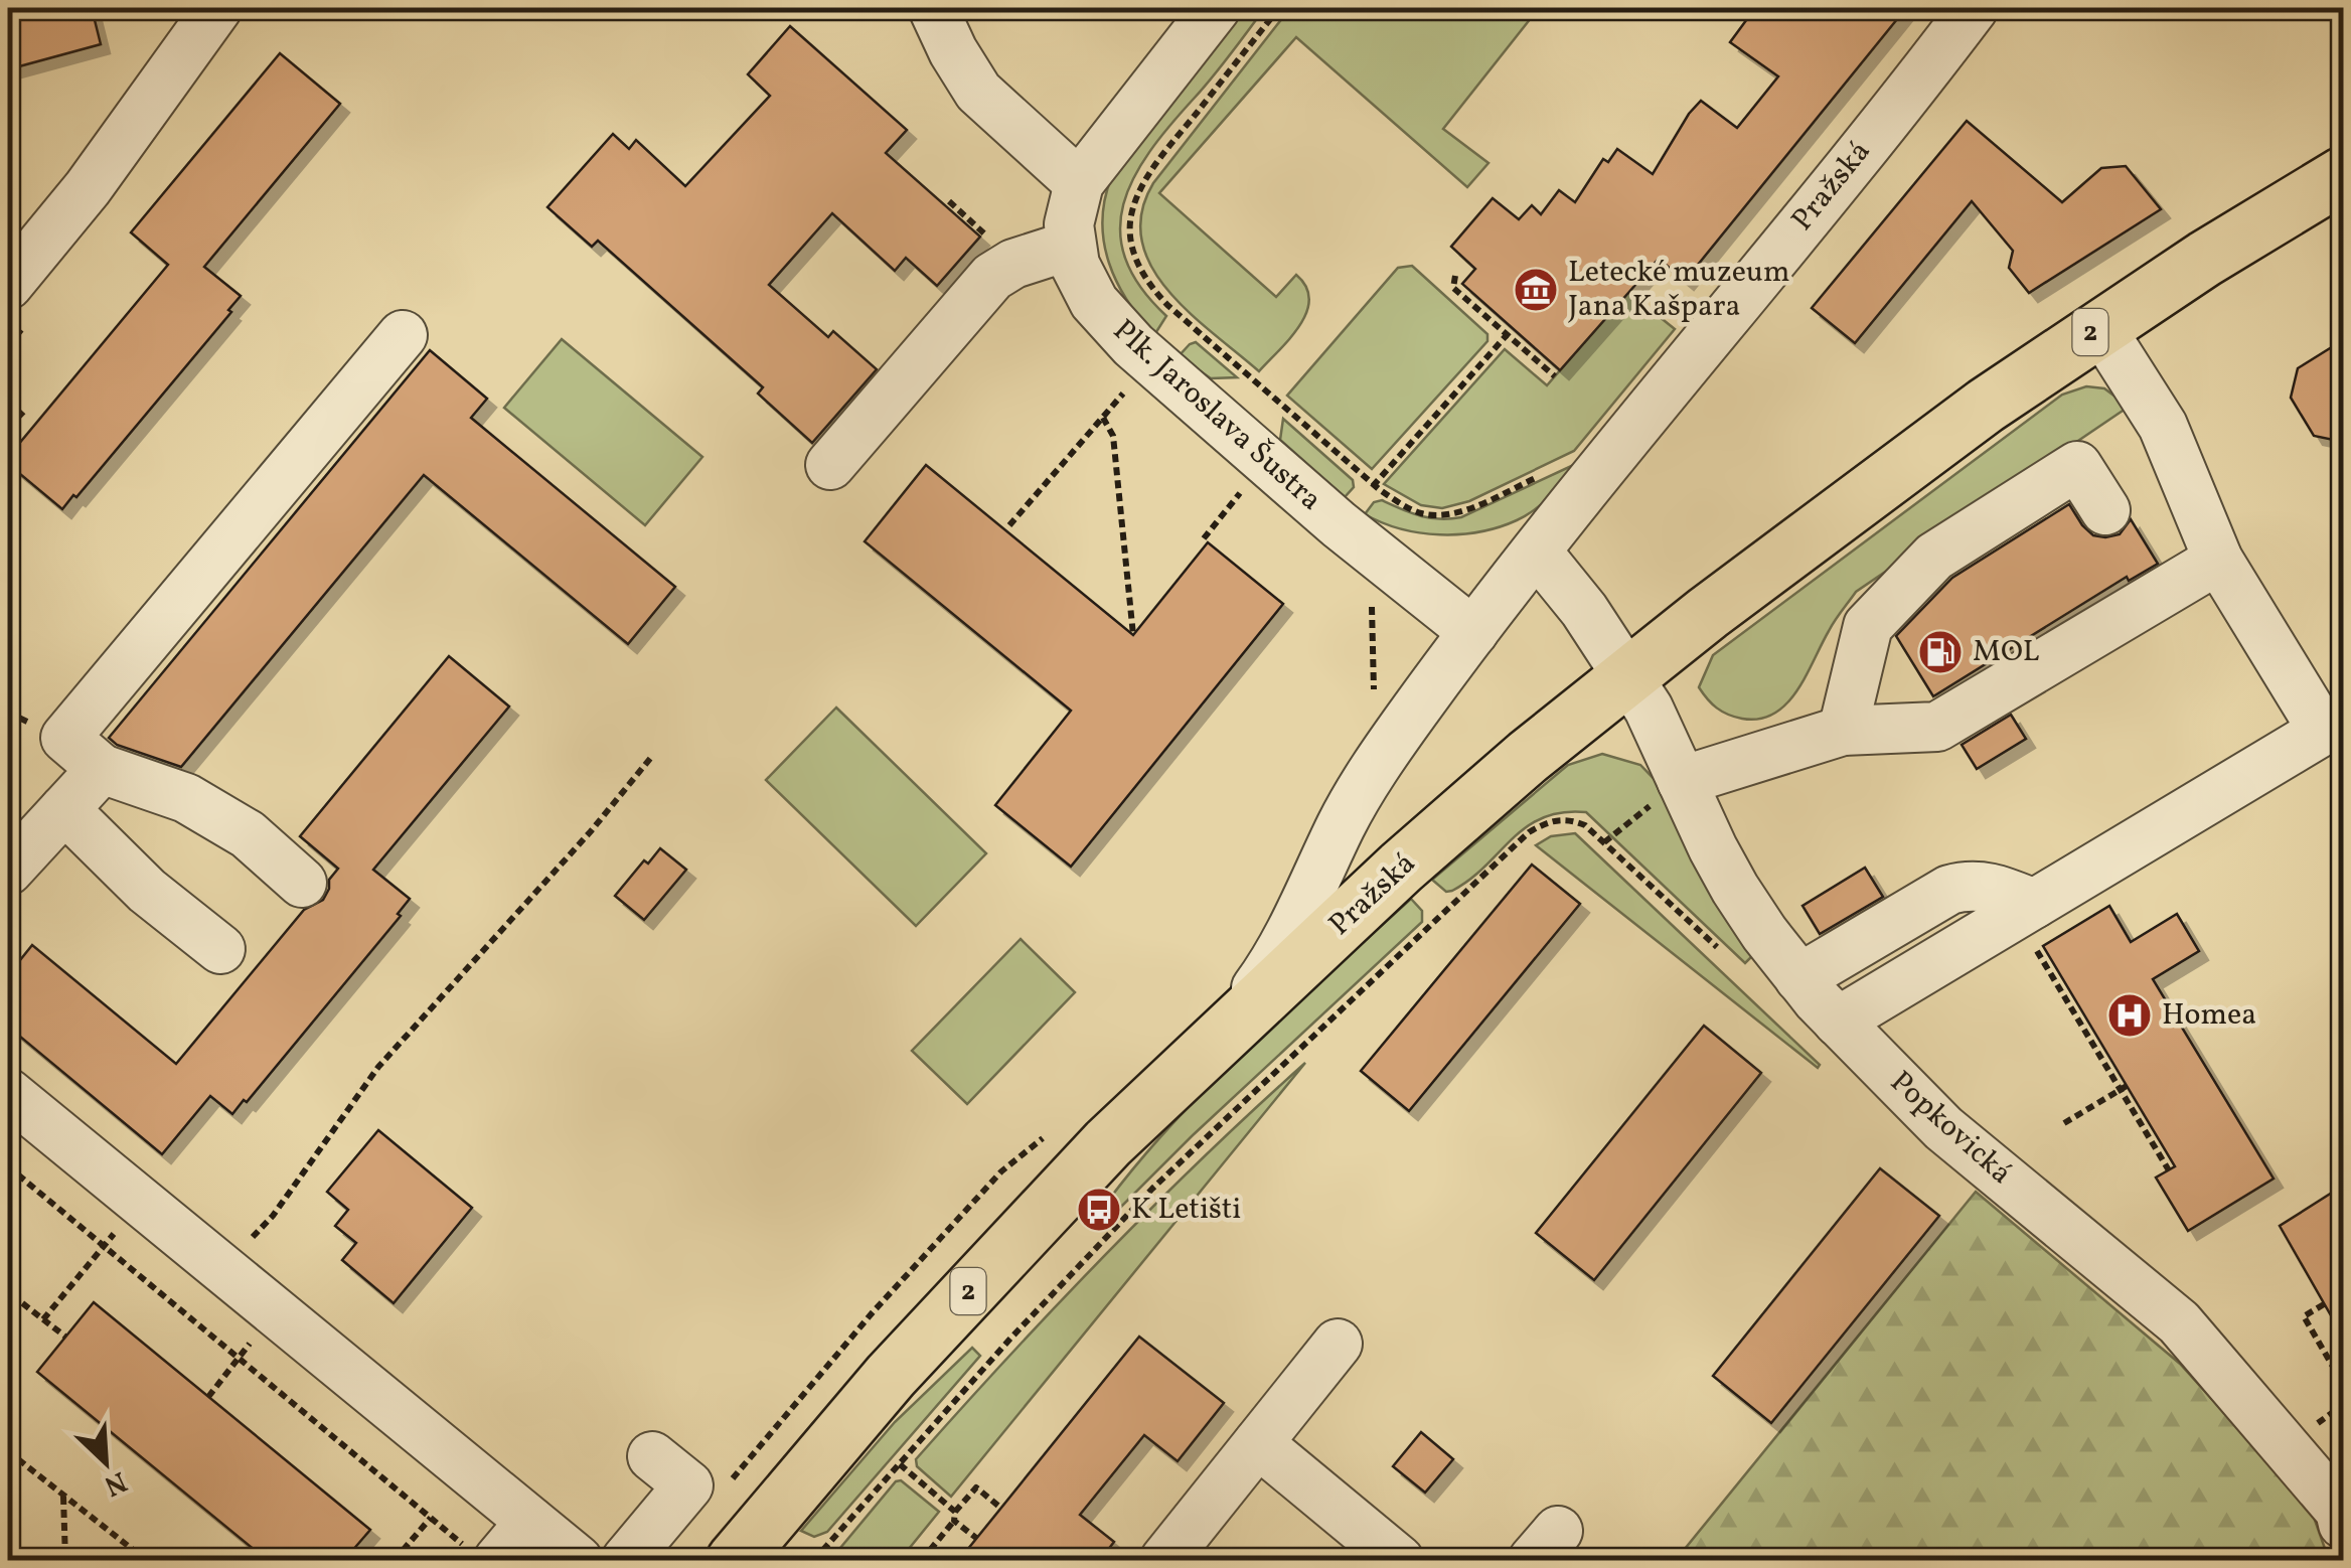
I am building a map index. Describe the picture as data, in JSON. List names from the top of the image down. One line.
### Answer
{"streets":{"main road":["Pražská","2"],"street":["Plk. Jaroslava Šustra","Popkovická"]},"crossings":[["Pražská","Plk. Jaroslava Šustra"],["Pražská","Popkovická"]],"places":{"museum":["Letecké muzeum Jana Kašpara"],"fuel station":["MOL"],"hospital":["Homea"],"bus stop":["K Letišti"]},"north":"bottom right"}
